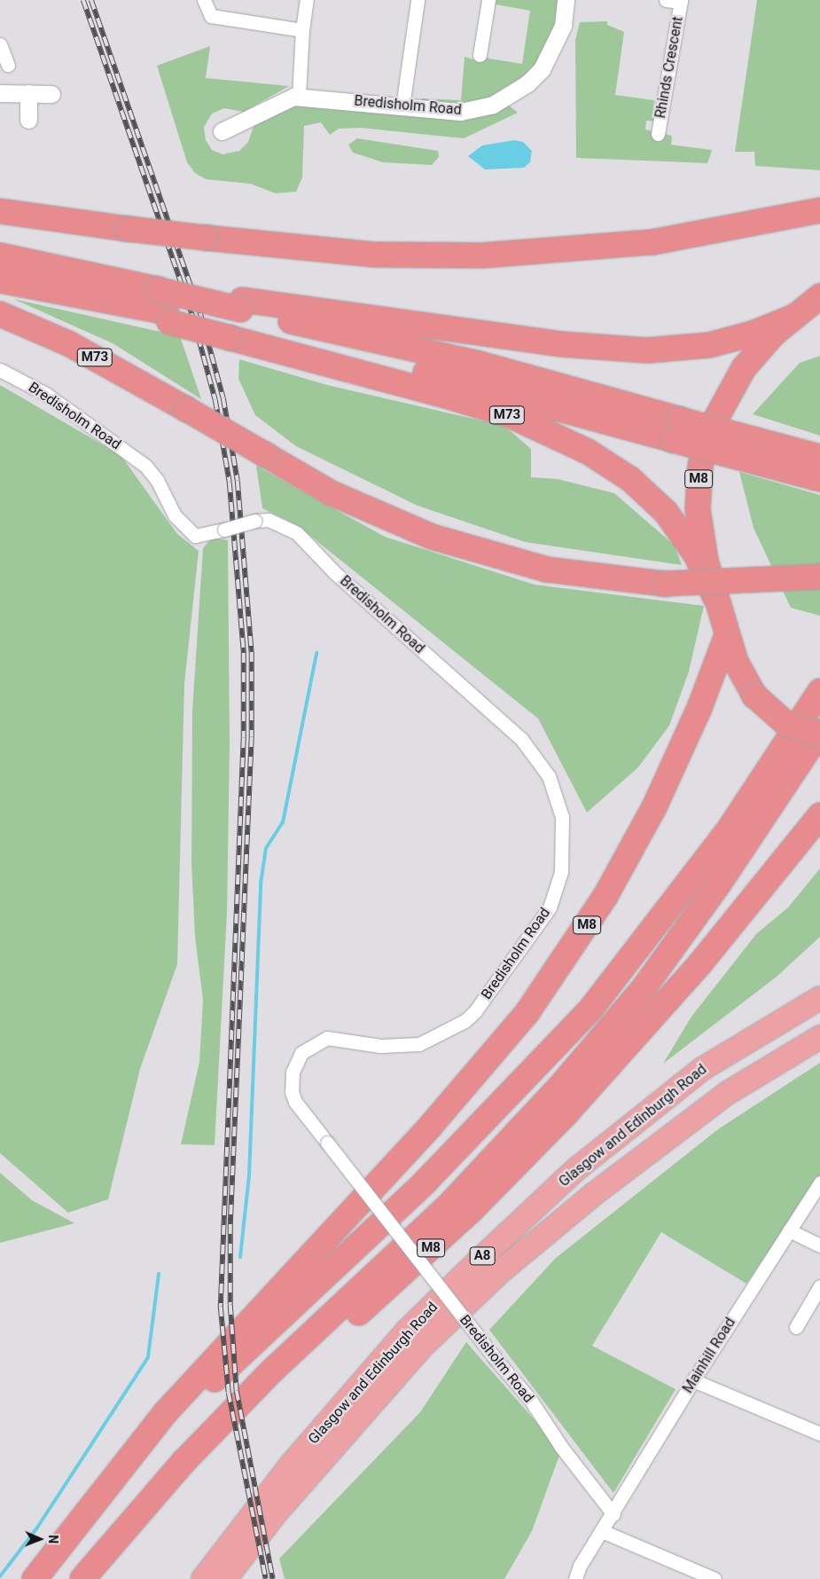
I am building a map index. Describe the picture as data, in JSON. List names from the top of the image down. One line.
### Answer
{"streets":{"highway":["M73","M8","Glasgow and Edinburgh Road","A8"],"street":["Rhinds Crescent","Bredisholm Road","Mainhill Road"]},"crossings":[["Bredisholm Road","Mainhill Road"],["M73","M8"]],"north":"right"}
